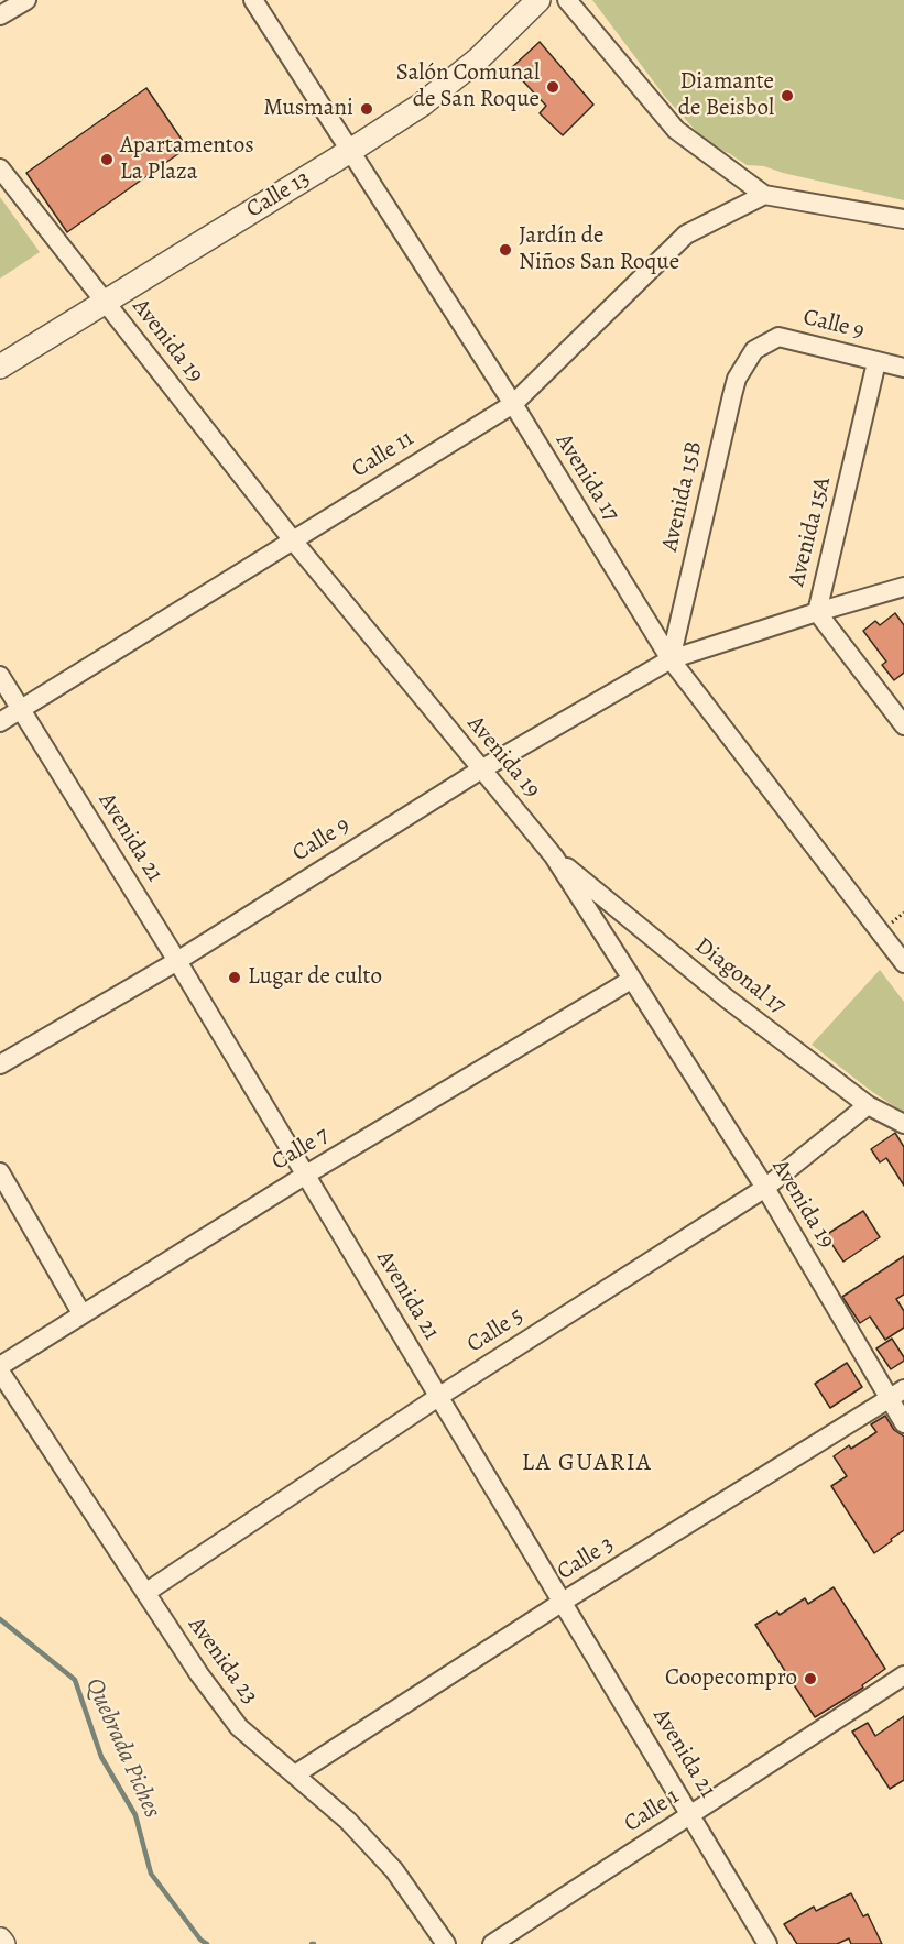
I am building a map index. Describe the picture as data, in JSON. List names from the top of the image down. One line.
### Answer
{"streets":{"street":["Calle 13","Calle 9","Avenida 19","Calle 11","Avenida 17","Avenida 15B","Avenida 15A","Avenida 21","Diagonal 17","Calle 7","Calle 5","Calle 3","Avenida 23","Calle 1"]},"crossings":[["Calle 13","Avenida 19"],["Calle 13","Avenida 17"],["Calle 9","Avenida 19"],["Calle 9","Avenida 17"],["Calle 9","Avenida 15B"],["Calle 9","Avenida 15A"],["Calle 9","Avenida 21"],["Avenida 19","Calle 11"],["Avenida 19","Diagonal 17"],["Avenida 19","Calle 7"],["Avenida 19","Calle 5"],["Avenida 19","Calle 3"],["Calle 11","Avenida 17"],["Calle 11","Avenida 21"],["Avenida 17","Avenida 15B"],["Avenida 21","Calle 7"],["Avenida 21","Calle 5"],["Avenida 21","Calle 3"],["Avenida 21","Calle 1"],["Diagonal 17","Calle 5"],["Calle 5","Avenida 23"],["Calle 3","Avenida 23"]],"districts":["LA GUARIA"],"water":["Quebrada Piches"],"places":["Salón Comunal de San Roque","Diamante de Beisbol","Musmani","Apartamentos La Plaza","Jardín de Niños San Roque","Lugar de culto","Coopecompro"]}
